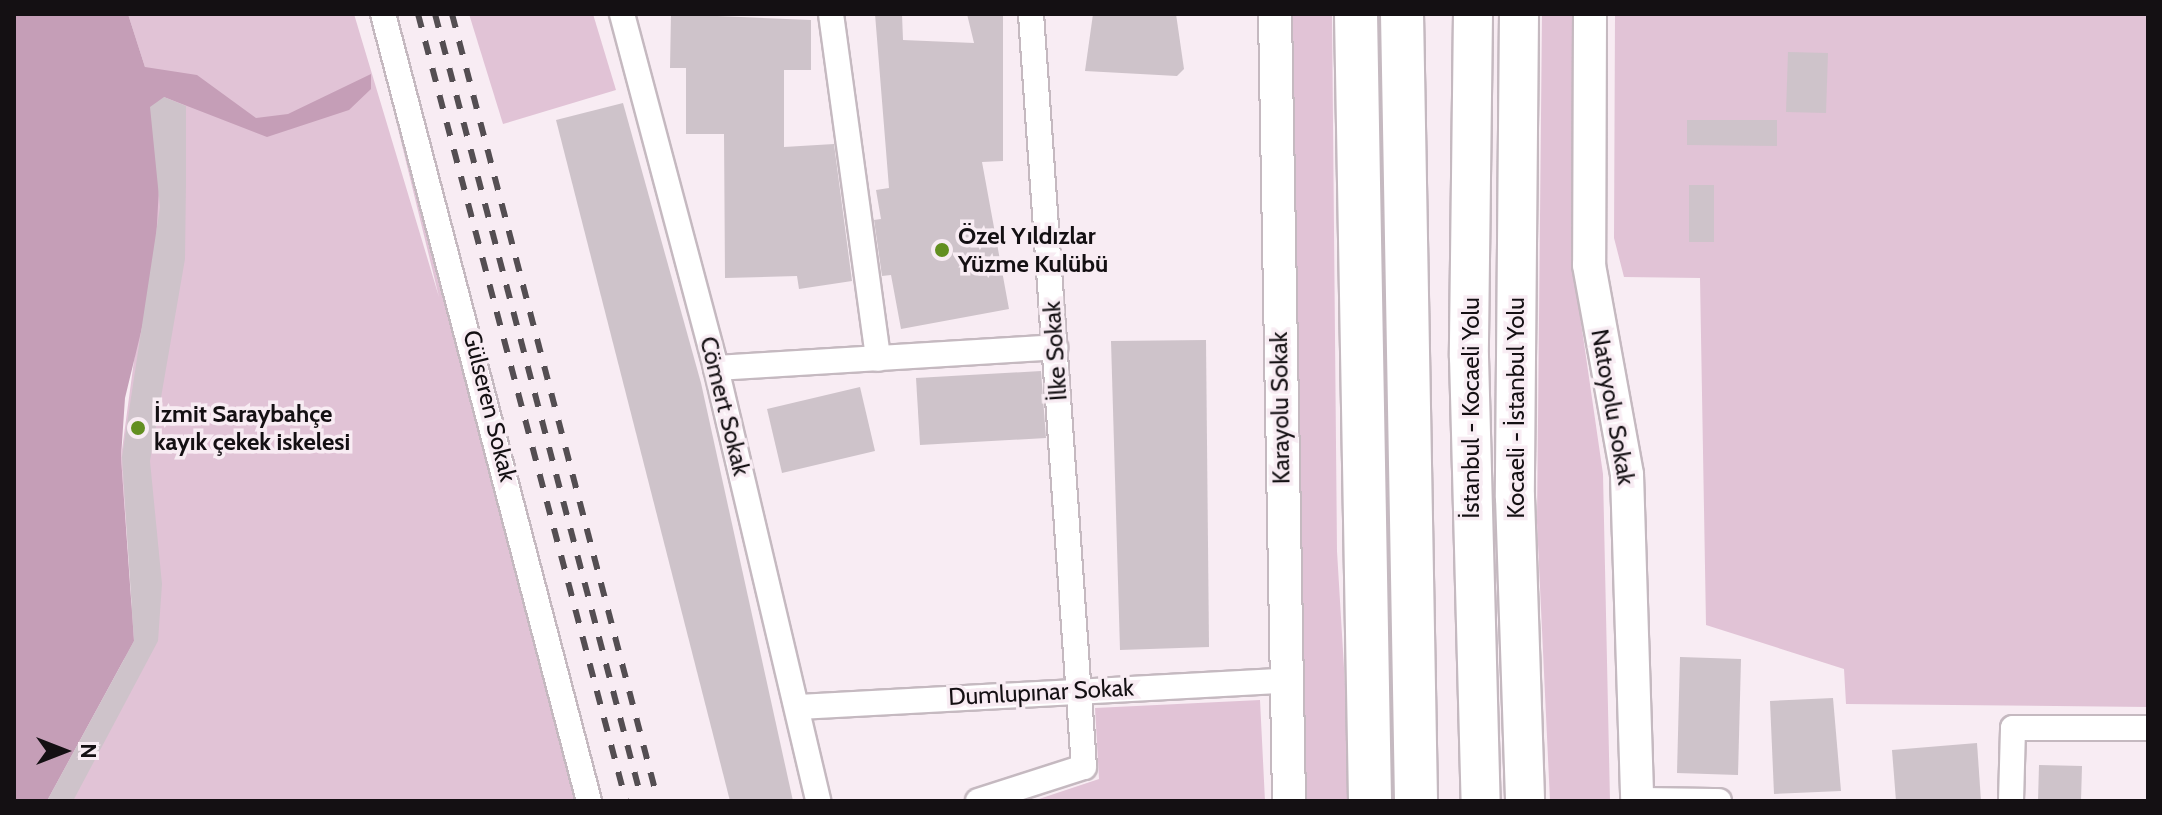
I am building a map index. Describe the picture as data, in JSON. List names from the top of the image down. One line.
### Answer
{"streets":{"highway":["İstanbul - Kocaeli Yolu","Kocaeli - İstanbul Yolu"],"main road":["Natoyolu Sokak","Karayolu Sokak"],"street":["İlke Sokak","Gülseren Sokak","Cömert Sokak","Dumlupınar Sokak"]},"crossings":[["İlke Sokak","Dumlupınar Sokak"],["Cömert Sokak","Dumlupınar Sokak"],["Karayolu Sokak","Dumlupınar Sokak"]],"places":["Özel Yıldızlar Yüzme Kulübü","İzmit Saraybahçe kayık çekek iskelesi"],"north":"right"}
